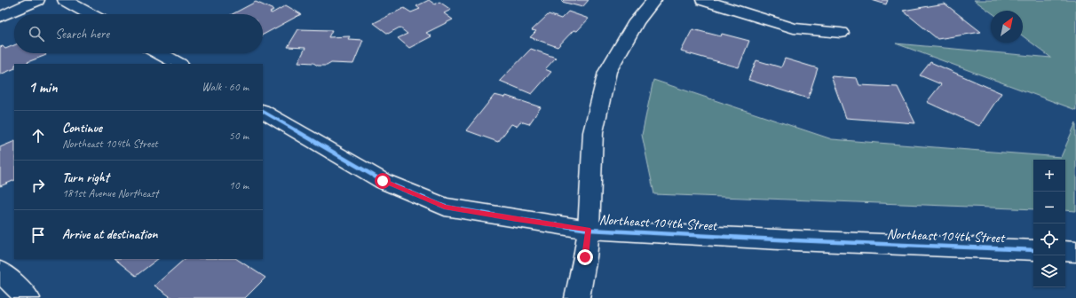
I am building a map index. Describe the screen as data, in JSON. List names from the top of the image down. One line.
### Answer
{"streets":{"street":["Northeast 104th Street"]},"north":"top right","page":{"search":"Search here","heading":["1 min","Walk · 60 m"],"list":[["Continue","Northeast 104th Street","50 m"],["Turn right","181st Avenue Northeast","10 m"],"Arrive at destination"],"map_buttons":["+","−"]}}
